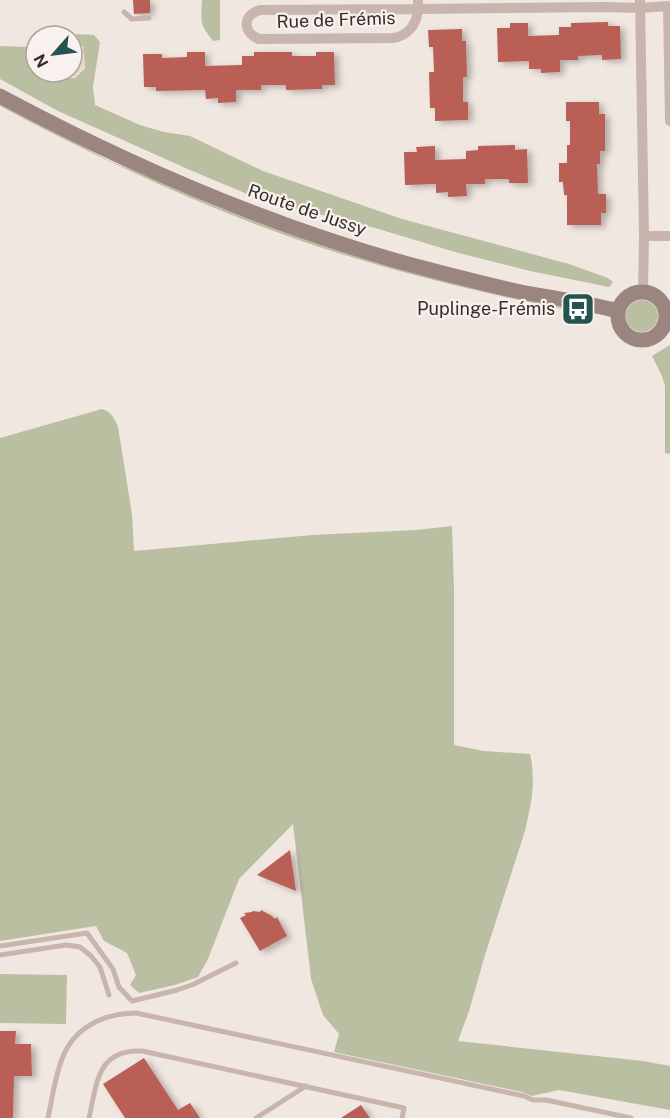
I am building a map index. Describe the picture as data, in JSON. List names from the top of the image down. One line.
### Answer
{"streets":{"main road":["Route de Jussy"],"street":["Rue de Frémis"]},"places":{"bus stop":["Puplinge-Frémis"]},"north":"bottom left"}
